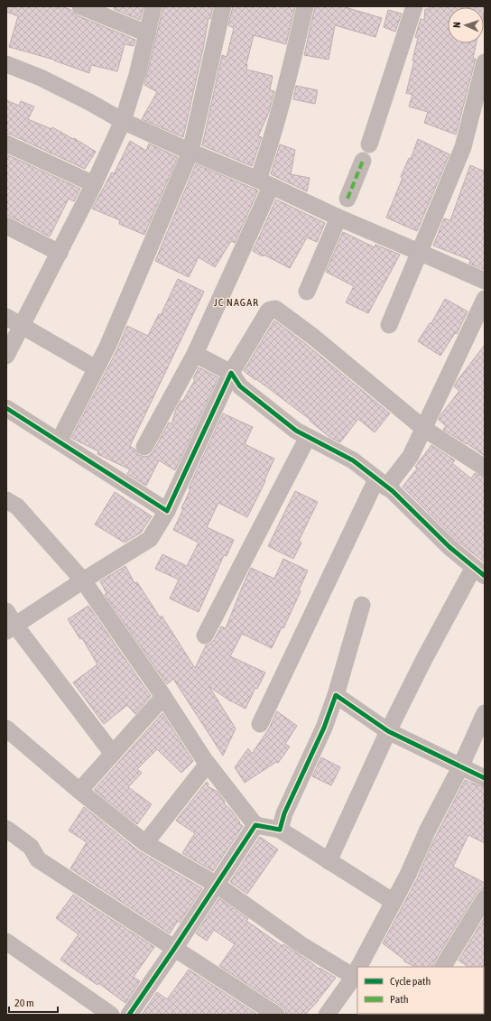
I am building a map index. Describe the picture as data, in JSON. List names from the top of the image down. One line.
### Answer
{"districts":["JC NAGAR"],"legend":["Cycle path","Path"],"scale_bar":"20 m","north":"left"}
